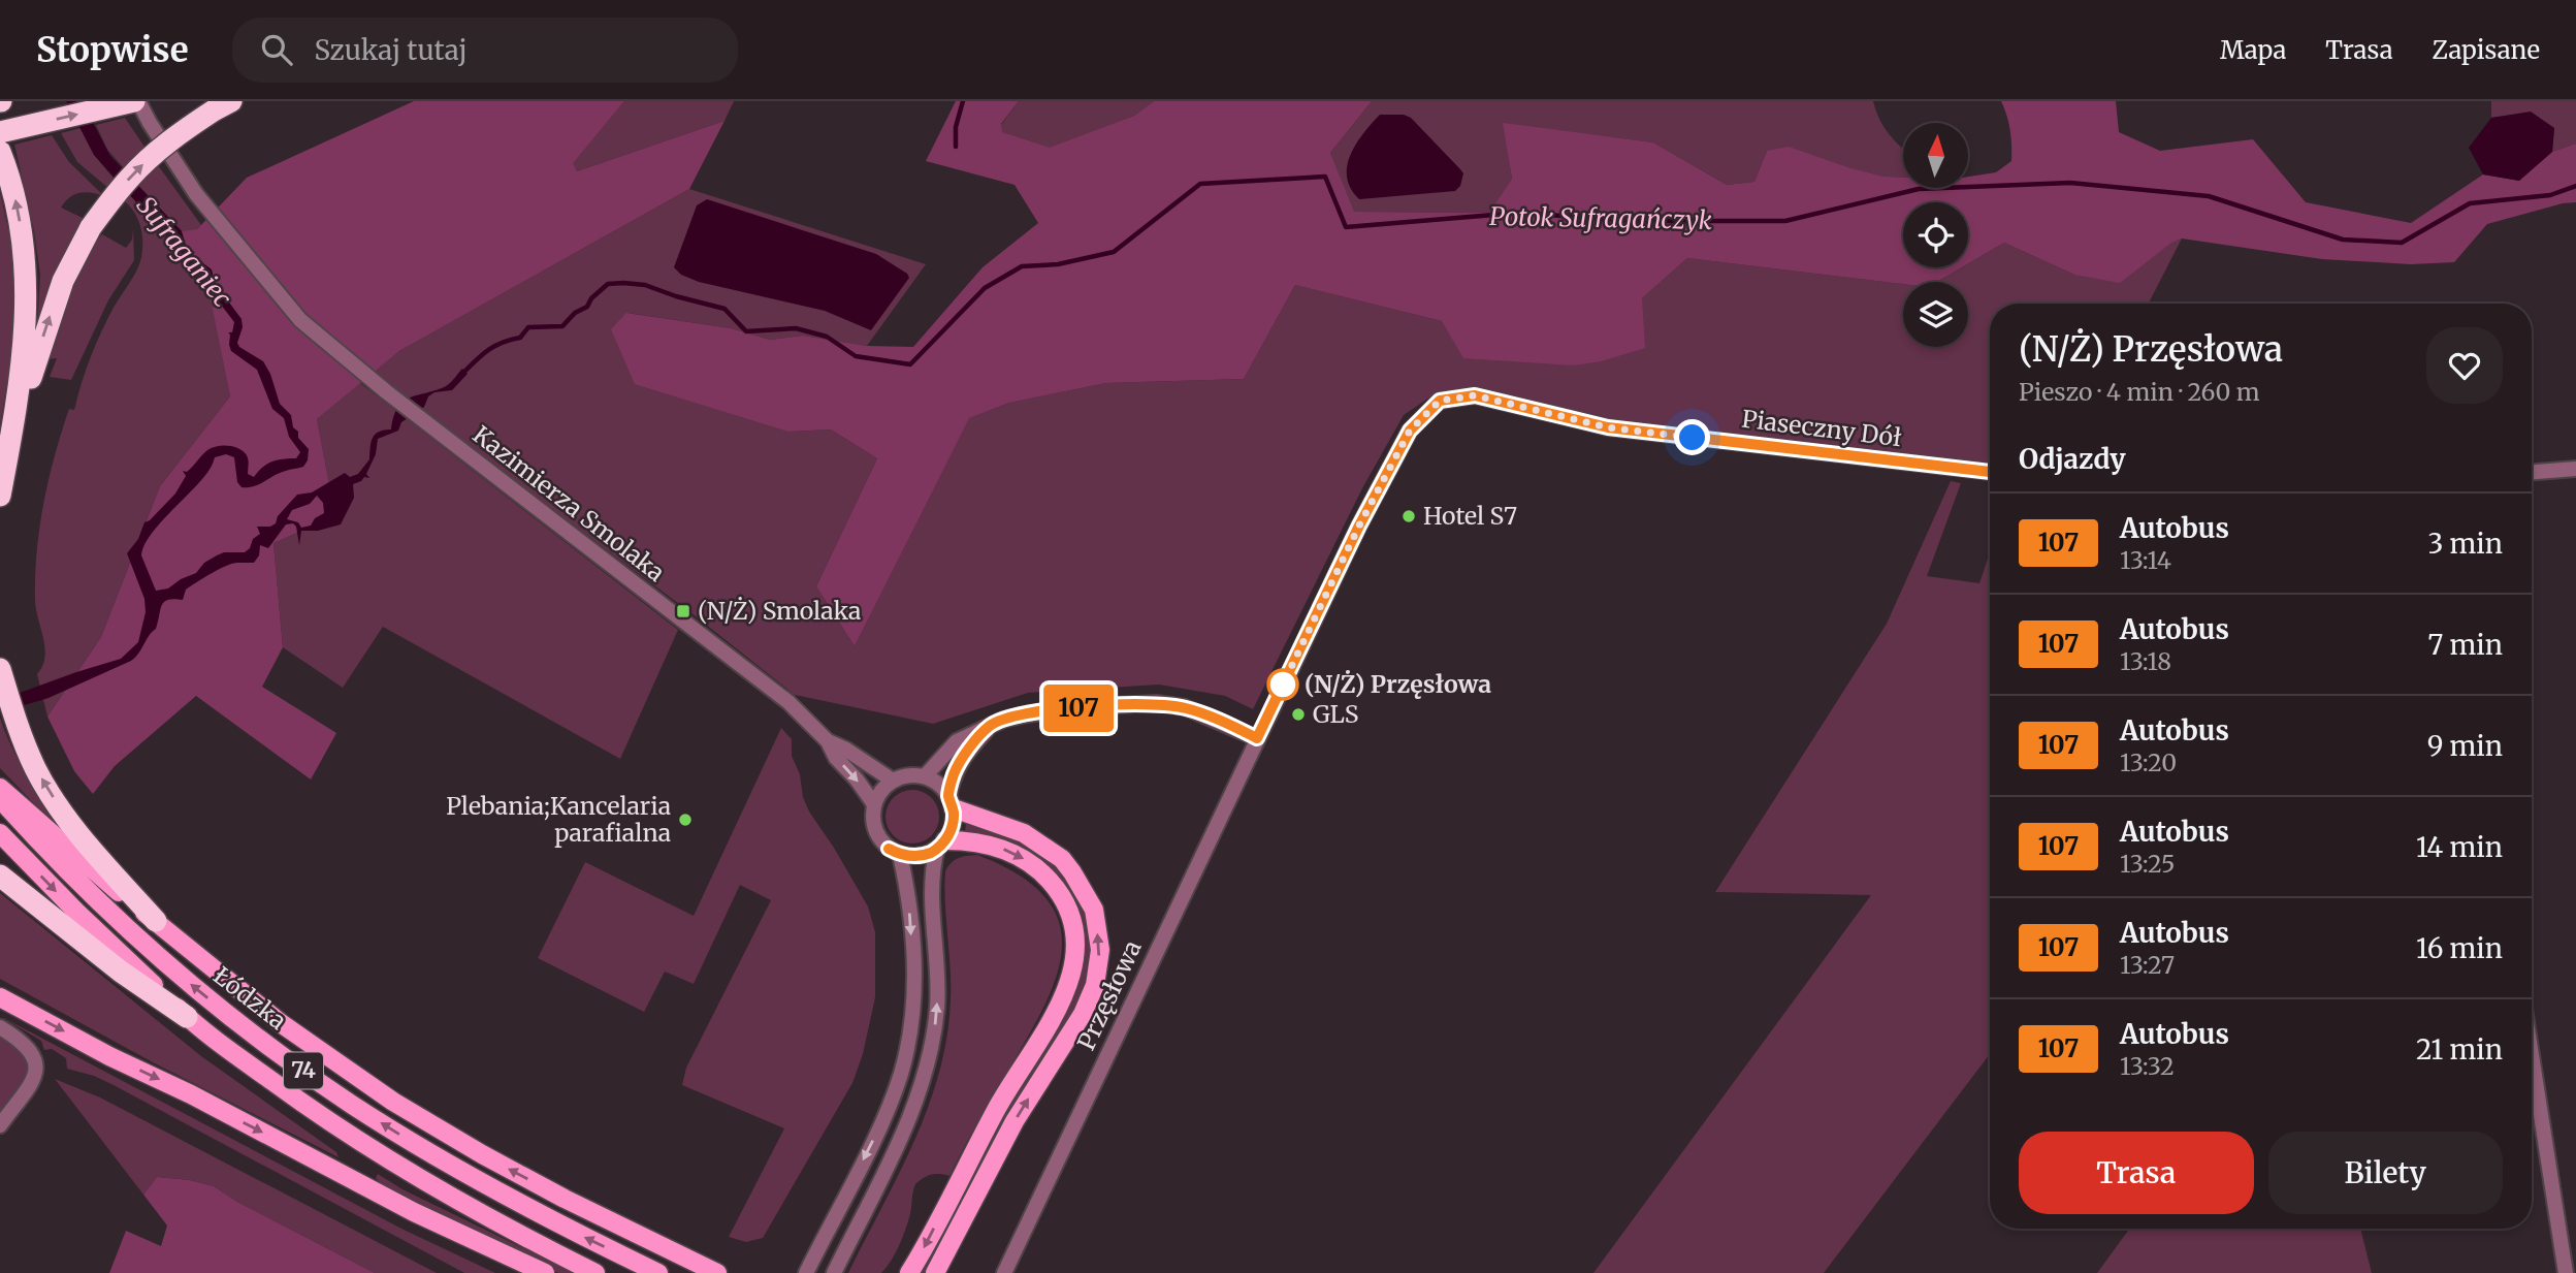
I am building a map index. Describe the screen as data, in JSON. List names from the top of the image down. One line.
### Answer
{"streets":{"main road":["Łódzka","74"],"street":["Piaseczny Dół","Kazimierza Smolaka","Przęsłowa"]},"crossings":[["Piaseczny Dół","Przęsłowa"]],"water":["Potok Sufragańczyk","Sufraganiec"],"places":{"other":["Hotel S7","(N/Ż) Przęsłowa","GLS","Plebania;Kancelaria parafialna"],"transit":["(N/Ż) Smolaka"]},"lines":["bus line 107"],"north":"top","page":{"header":"Stopwise","search":"Szukaj tutaj","nav":["Mapa","Trasa","Zapisane"],"on_map":"107","heading":[["(N/Ż) Przęsłowa","Pieszo · 4 min · 260 m"],"Odjazdy"],"list":[{"mark":"107","name":"Autobus","note":"13:14","value":"3 min"},{"mark":"107","name":"Autobus","note":"13:18","value":"7 min"},{"mark":"107","name":"Autobus","note":"13:20","value":"9 min"},{"mark":"107","name":"Autobus","note":"13:25","value":"14 min"},{"mark":"107","name":"Autobus","note":"13:27","value":"16 min"},{"mark":"107","name":"Autobus","note":"13:32","value":"21 min"}],"buttons":["Trasa","Bilety"]}}
